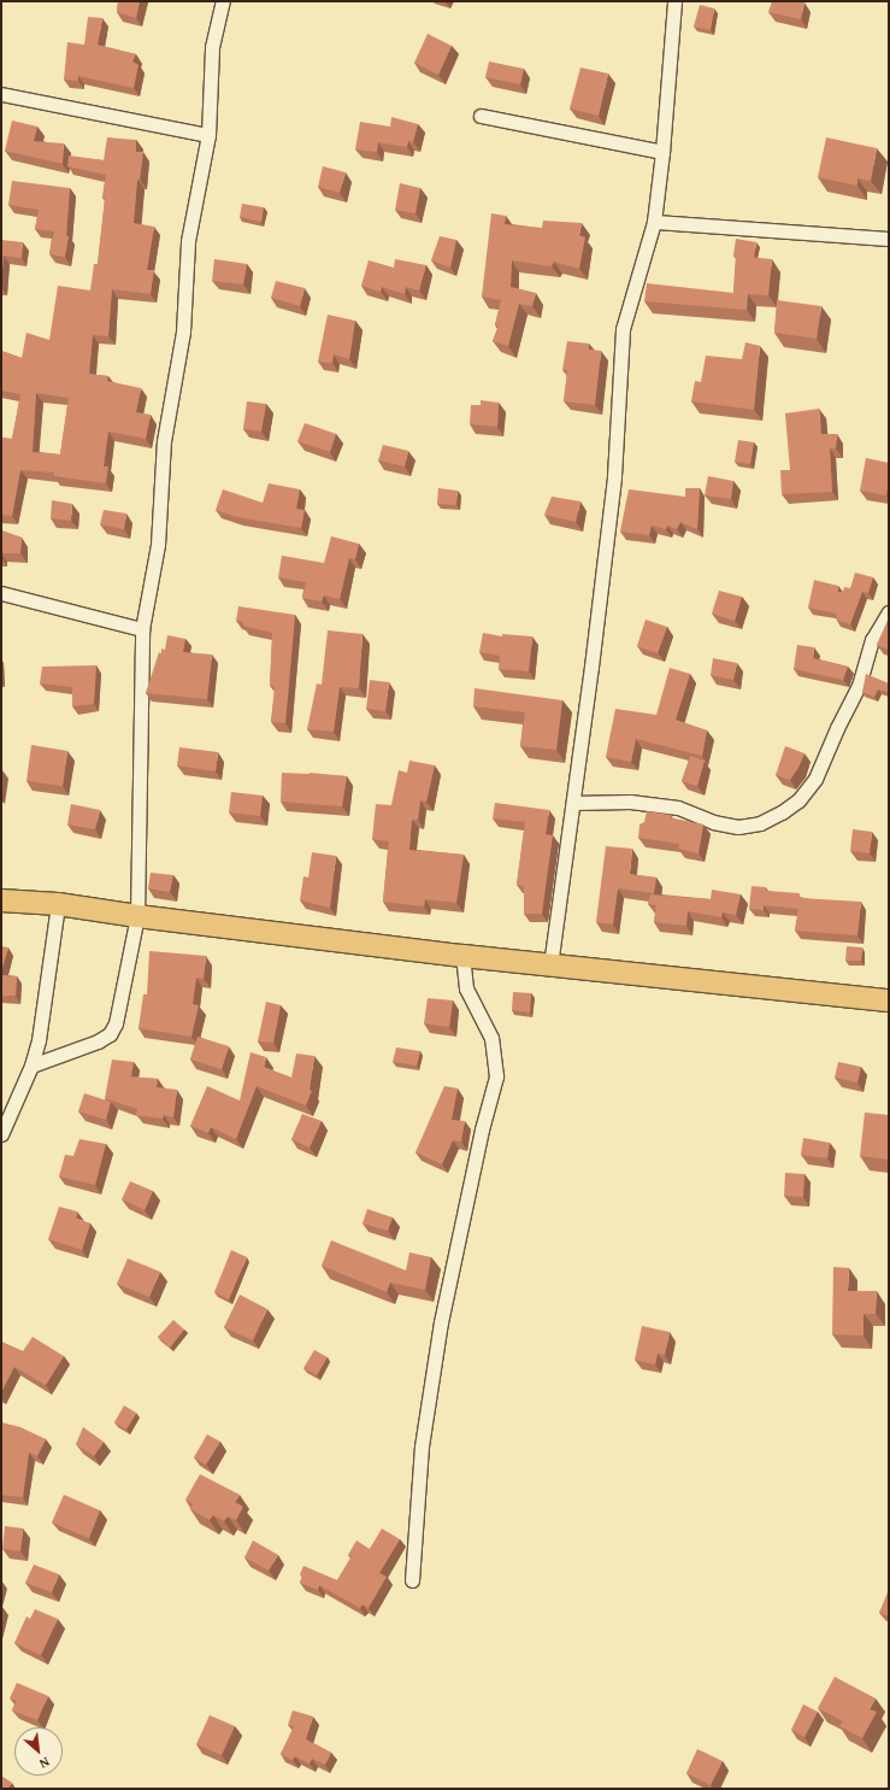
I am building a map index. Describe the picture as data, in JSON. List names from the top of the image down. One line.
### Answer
{"north":"bottom right"}
